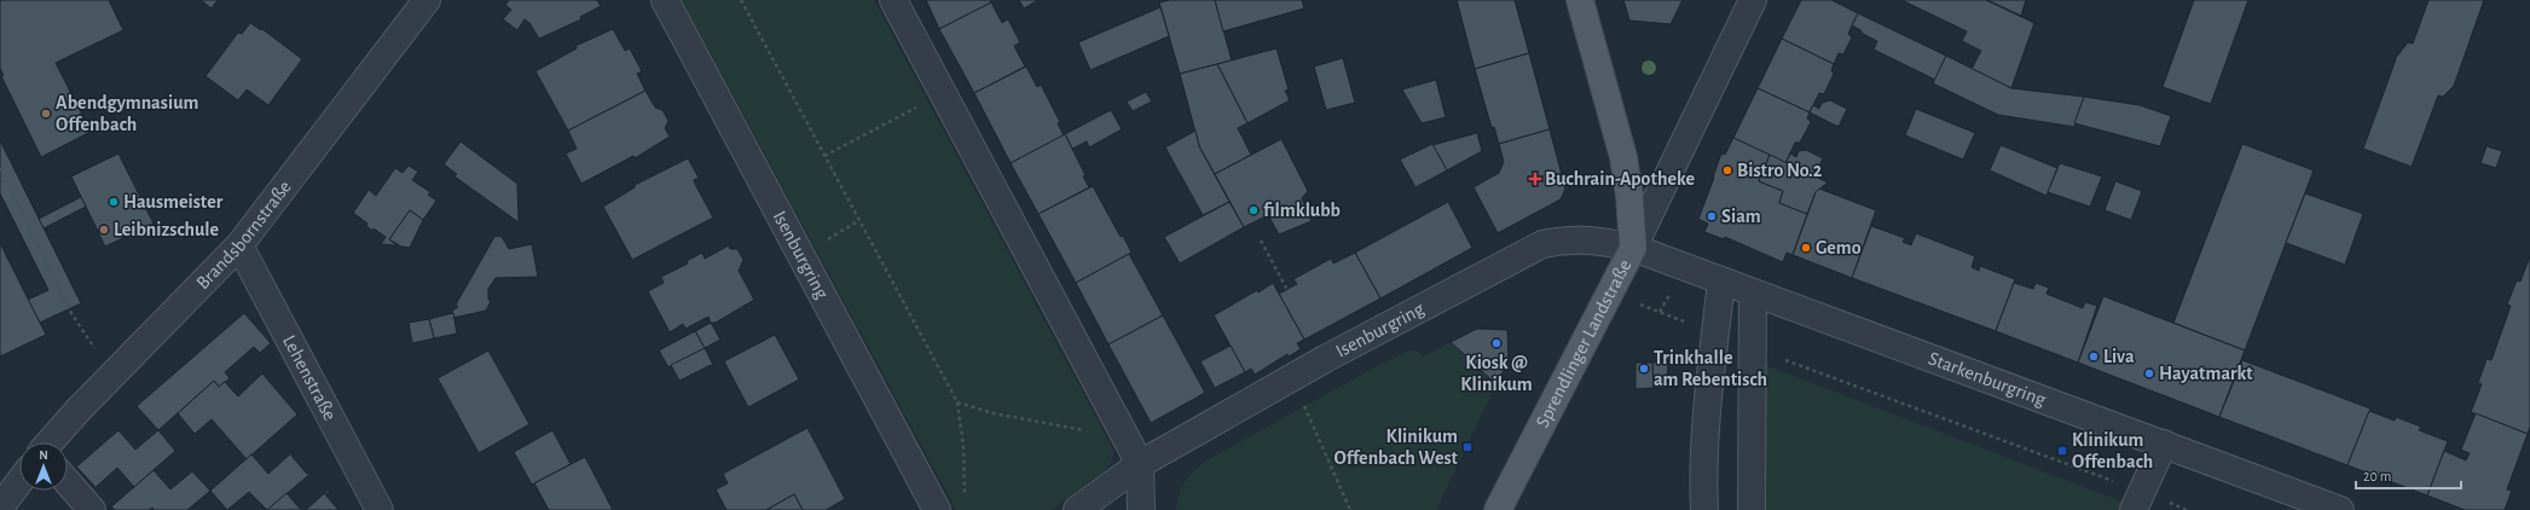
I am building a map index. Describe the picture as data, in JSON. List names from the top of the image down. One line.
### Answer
{"streets":{"main road":["Sprendlinger Landstraße"],"street":["Brandsbornstraße","Isenburgring","Lehenstraße","Starkenburgring"]},"crossings":[["Brandsbornstraße","Lehenstraße"],["Isenburgring","Sprendlinger Landstraße"],["Isenburgring","Starkenburgring"],["Sprendlinger Landstraße","Starkenburgring"]],"places":{"other":["Abendgymnasium Offenbach","Bistro No.2","Hausmeister","filmklubb","Siam","Leibnizschule","Gemo","Kiosk @ Klinikum","Liva","Trinkhalle am Rebentisch","Hayatmarkt"],"health":["Buchrain-Apotheke"],"transit":["Klinikum Offenbach West","Klinikum Offenbach"]},"scale_bar":"20 m","north":"top"}
